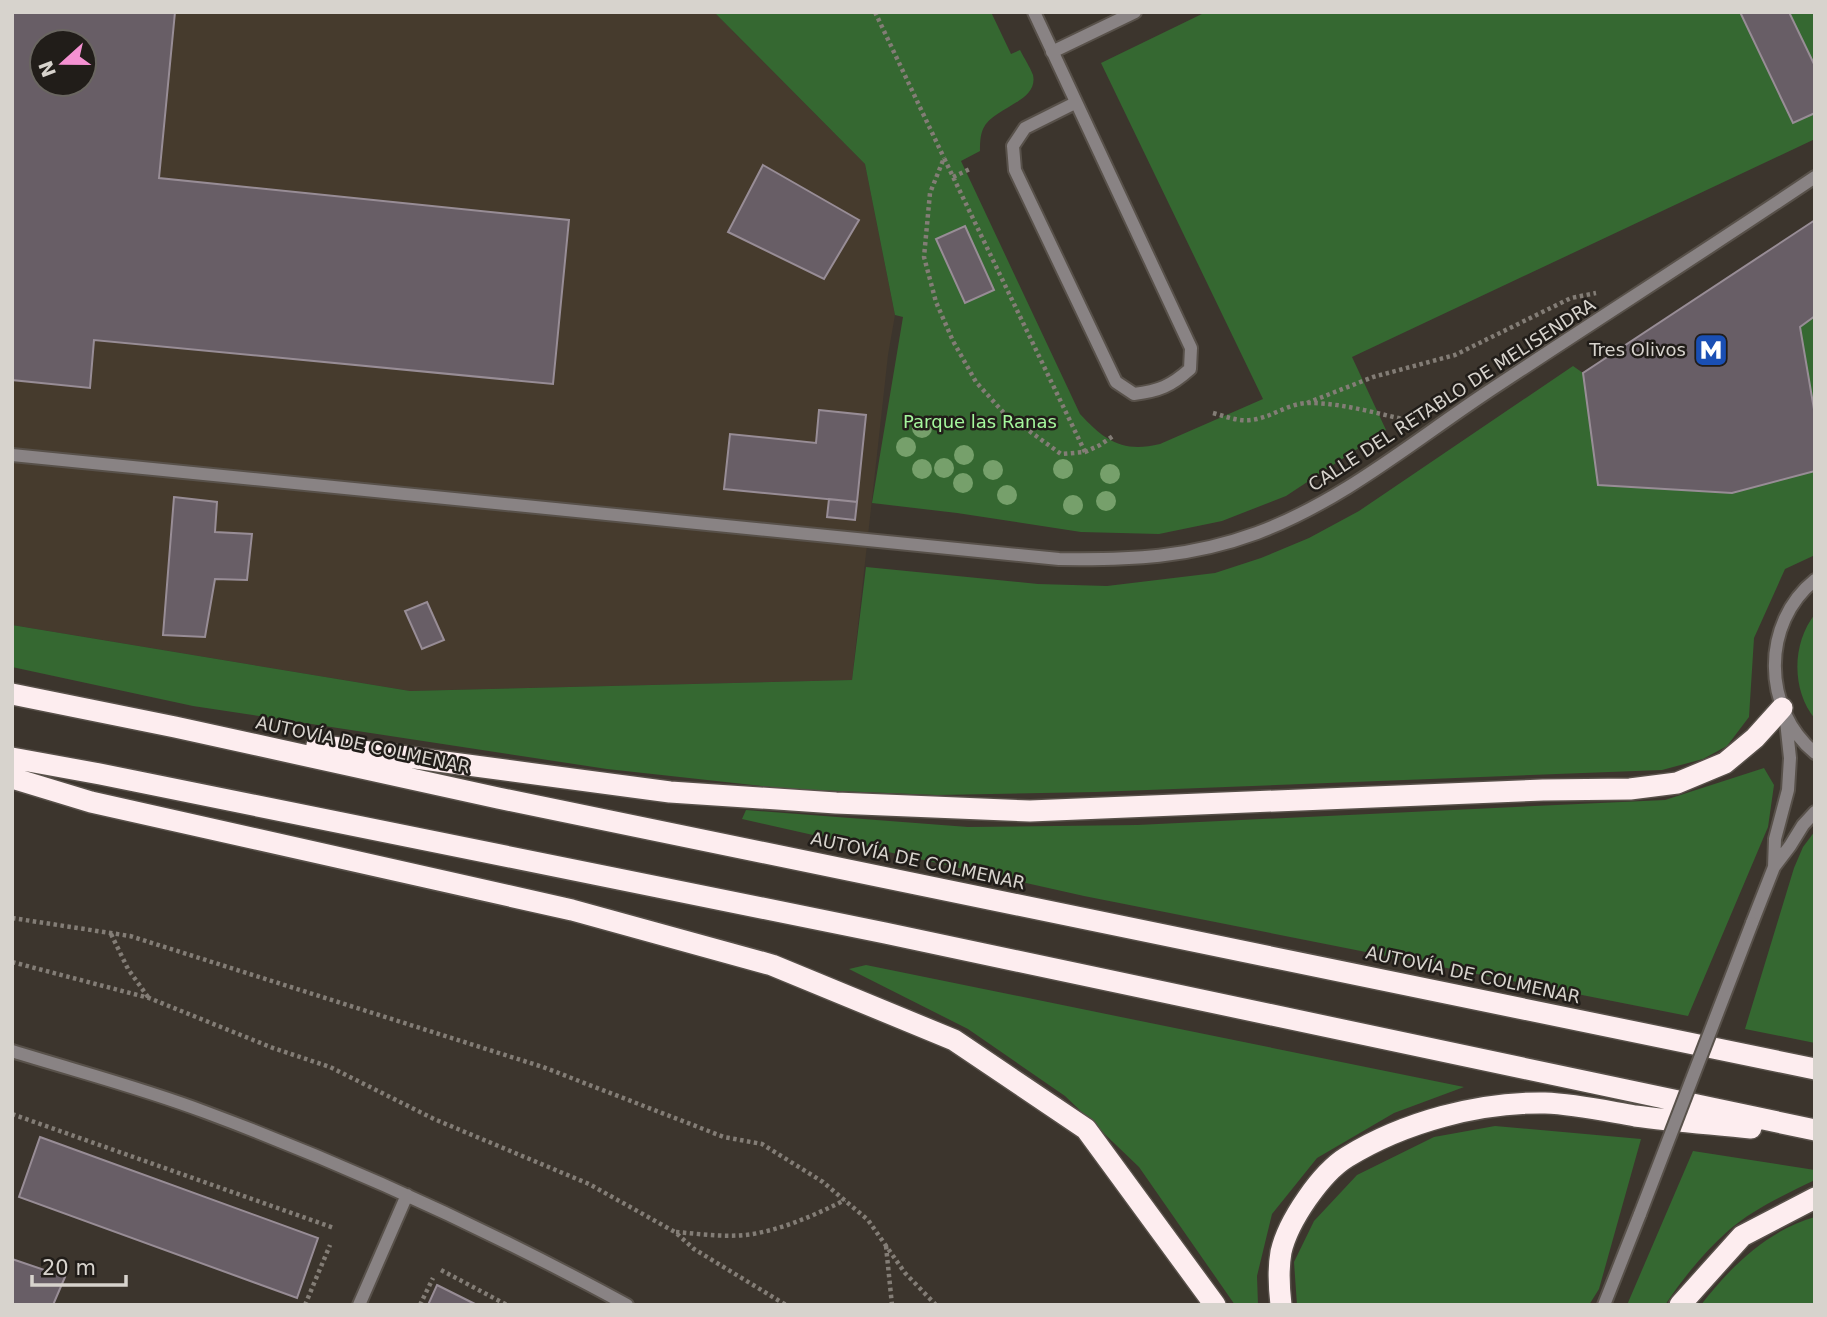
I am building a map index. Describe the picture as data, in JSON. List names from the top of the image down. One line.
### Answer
{"streets":{"highway":["AUTOVÍA DE COLMENAR"],"street":["CALLE DEL RETABLO DE MELISENDRA"]},"parks":["Parque las Ranas"],"places":{"metro station":["Tres Olivos"]},"scale_bar":"20 m","north":"left"}
